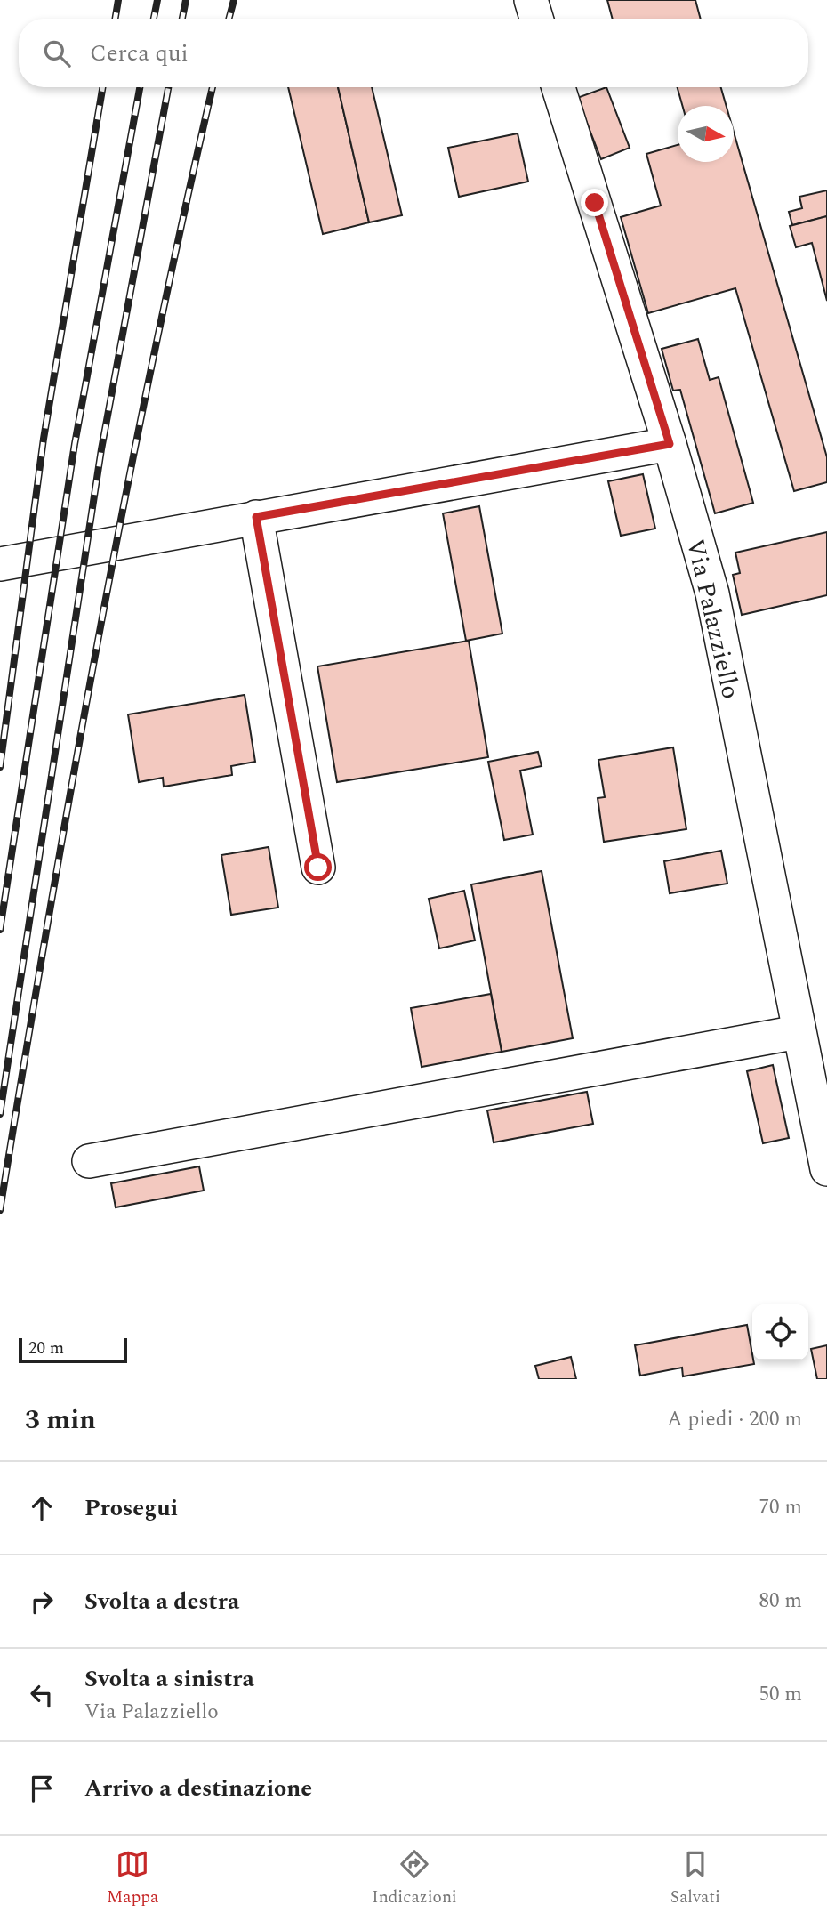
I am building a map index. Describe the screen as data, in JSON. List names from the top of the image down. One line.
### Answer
{"streets":{"street":["Via Palazziello"]},"scale_bar":"20 m","north":"right","page":{"search":"Cerca qui","scale":"20 m","heading":["3 min","A piedi · 200 m"],"list":[["Prosegui","70 m"],["Svolta a destra","80 m"],["Svolta a sinistra","Via Palazziello","50 m"],"Arrivo a destinazione"],"nav":["Mappa","Indicazioni","Salvati"]}}
